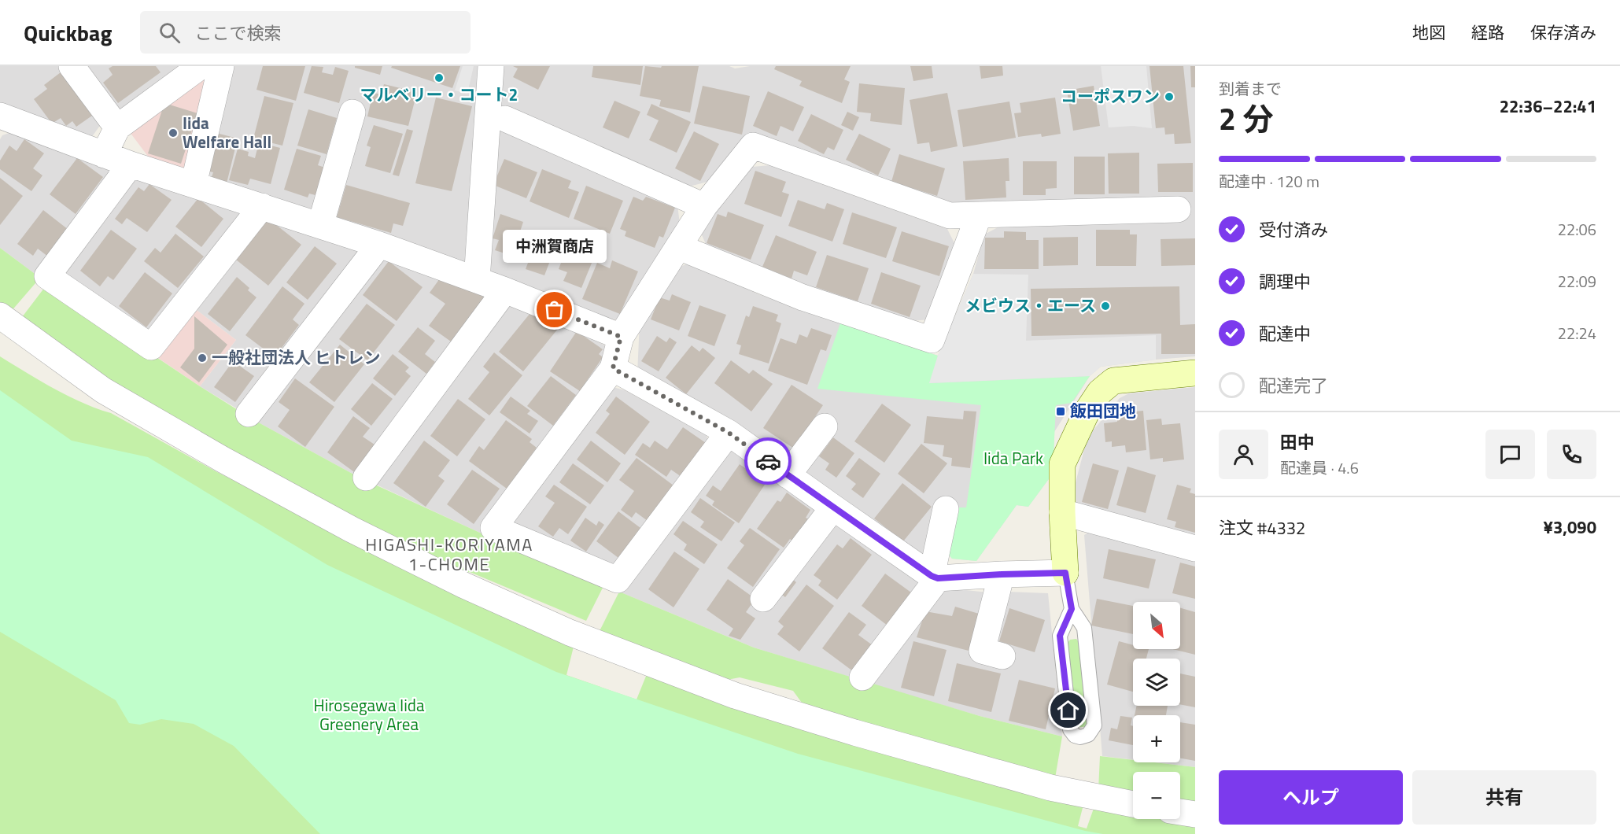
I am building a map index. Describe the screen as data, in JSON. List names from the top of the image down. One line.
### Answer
{"districts":["HIGASHI-KORIYAMA 1-CHOME"],"parks":["Iida Park","Hirosegawa Iida Greenery Area"],"places":{"other":["マルベリー・コート2","コーポスワン","Iida Welfare Hall","メビウス・エース","中洲賀商店","一般社団法人 ヒトレン"],"transit":["飯田団地"]},"north":"bottom right","page":{"header":"Quickbag","search":"ここで検索","nav":["地図","経路","保存済み"],"heading":["2 分","到着まで","22:36–22:41"],"panel":["田中","配達員 · 4.6","注文 #4332","¥3,090"],"bar":"配達中 · 120 m","list":[["受付済み","22:06"],["調理中","22:09"],["配達中","22:24"],"配達完了"],"bubble":"中洲賀商店","map_buttons":["+","−"],"buttons":["ヘルプ","共有"]}}
